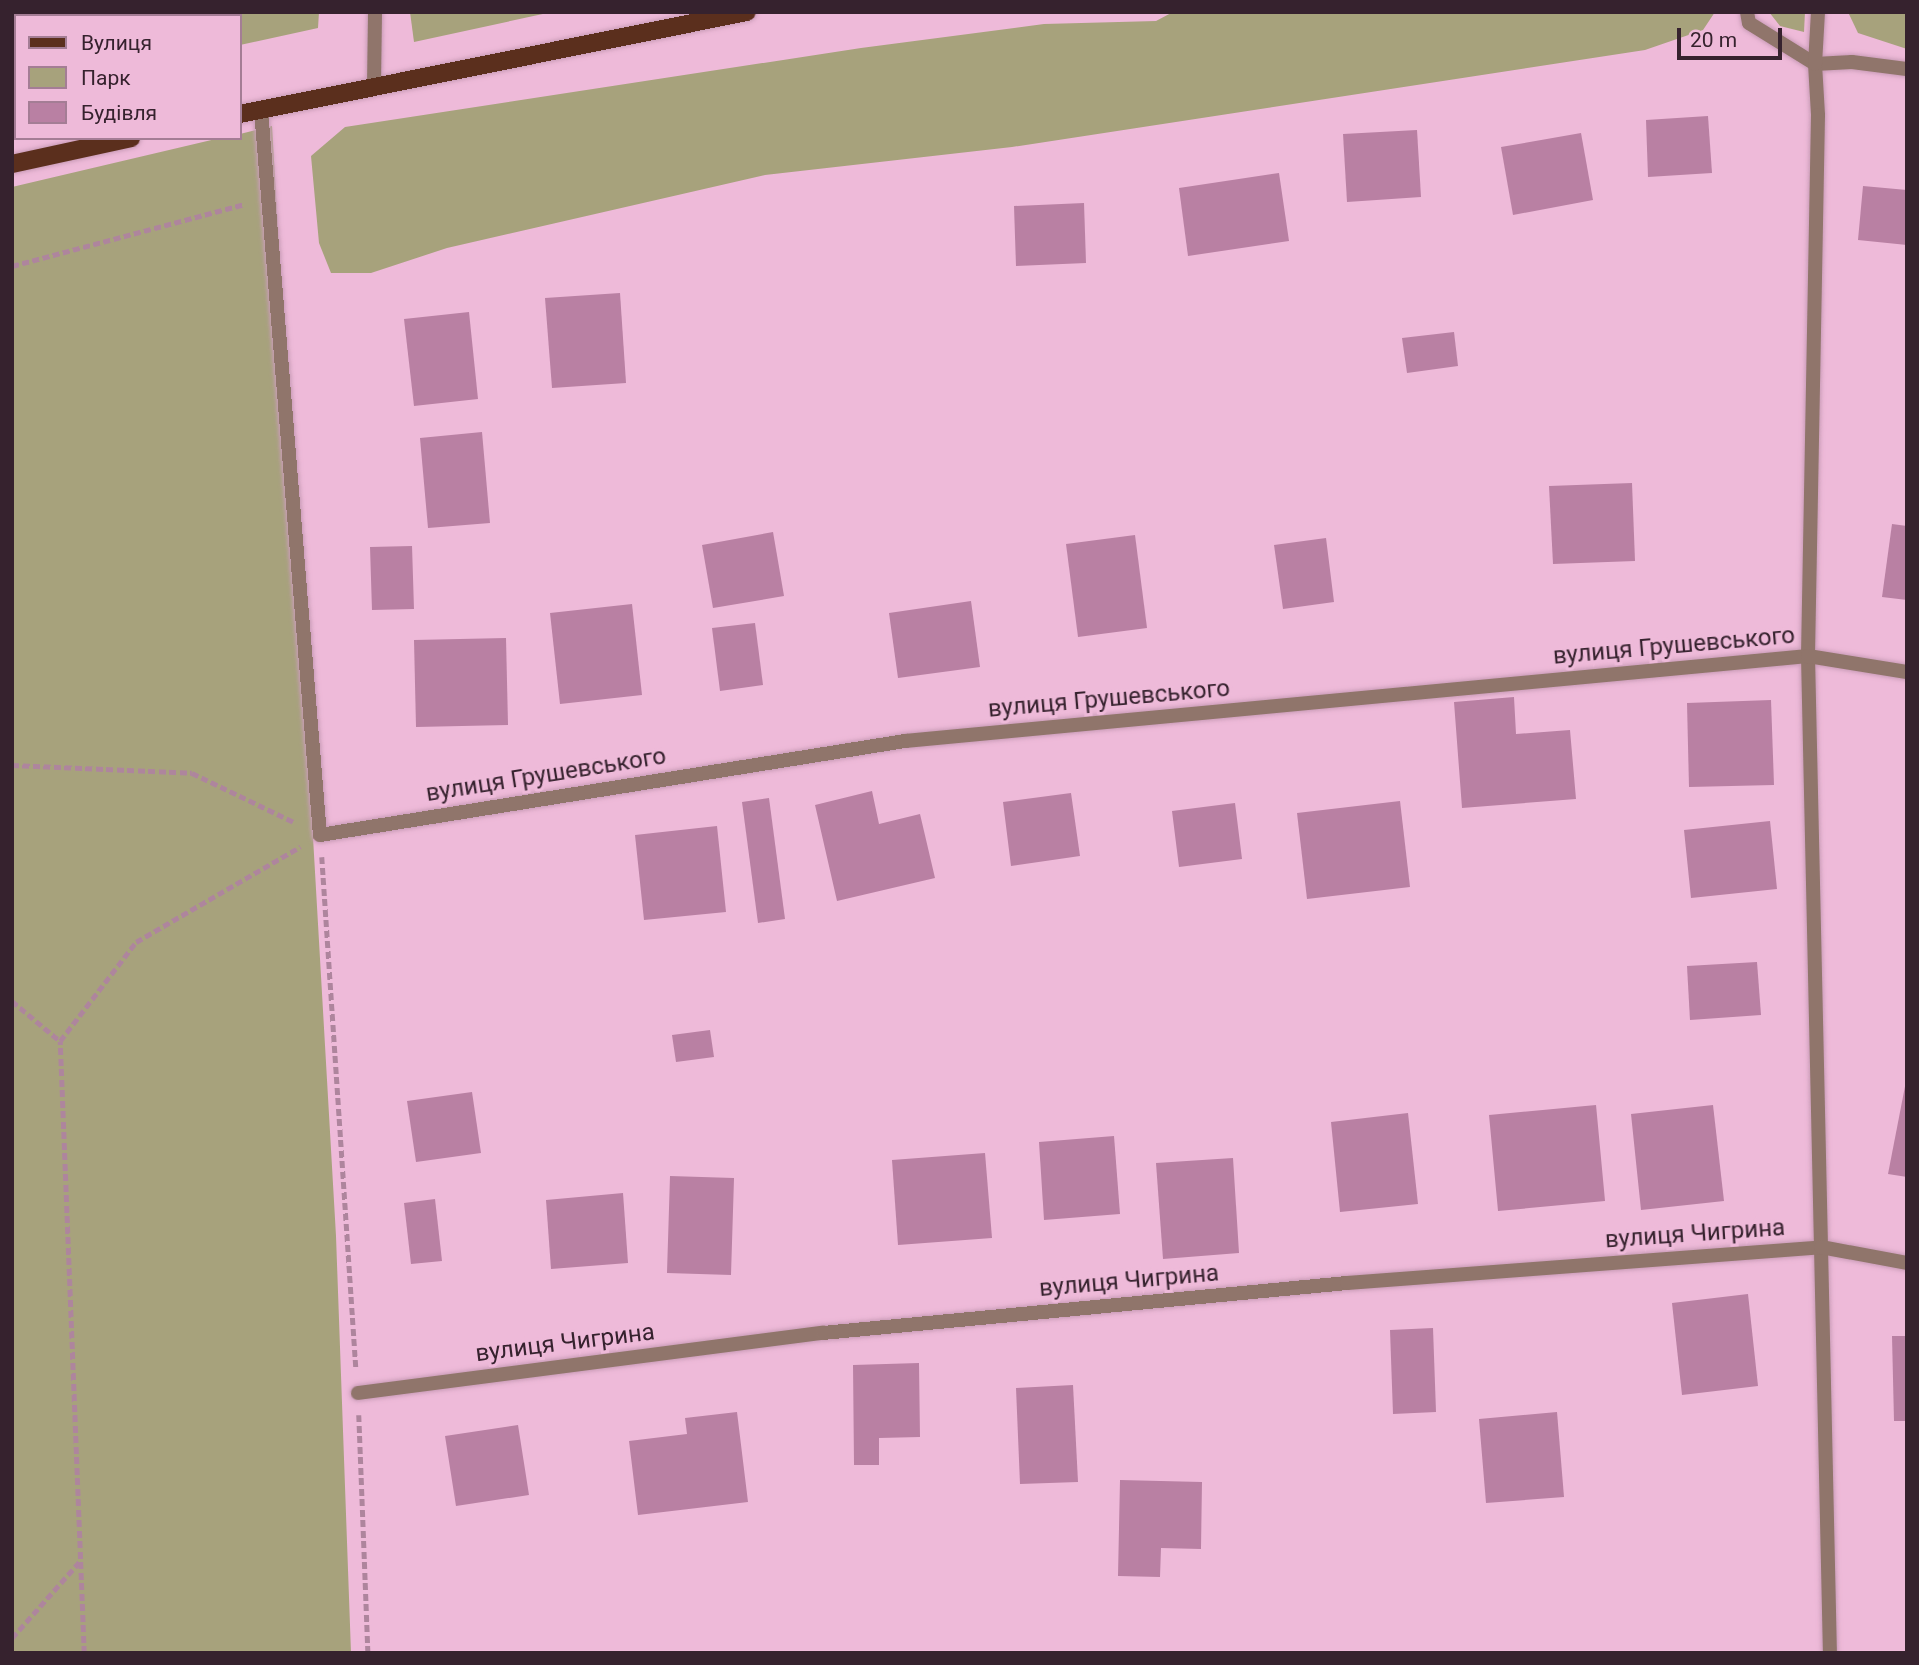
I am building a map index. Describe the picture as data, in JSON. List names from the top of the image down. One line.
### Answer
{"streets":{"street":["вулиця Грушевського","вулиця Чигрина"]},"legend":["Вулиця","Парк","Будівля"],"scale_bar":"20 m"}
